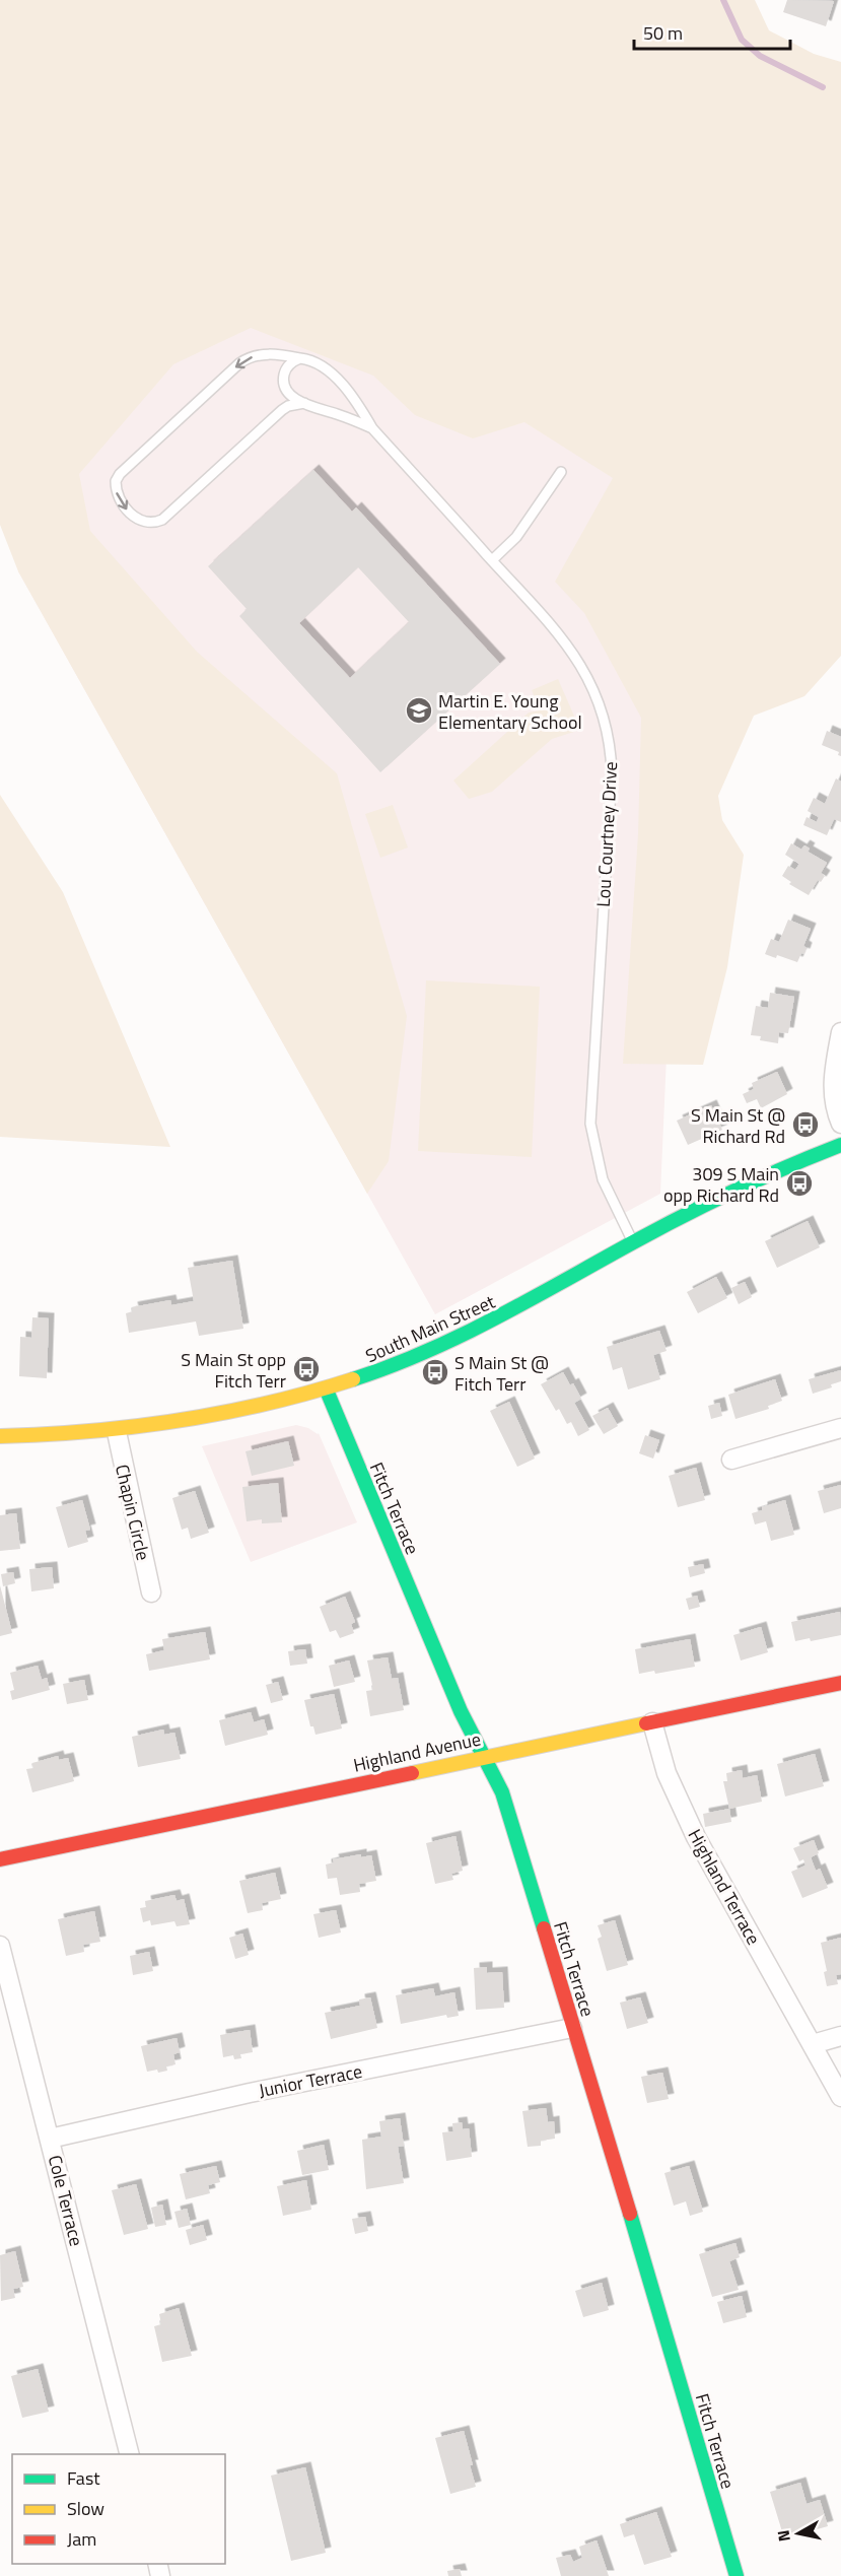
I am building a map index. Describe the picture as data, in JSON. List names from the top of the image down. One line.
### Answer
{"streets":{"street":["South Main Street","Fitch Terrace","Chapin Circle","Highland Avenue","Highland Terrace","Junior Terrace","Cole Terrace"],"lane":["Lou Courtney Drive"]},"crossings":[["Lou Courtney Drive","South Main Street"],["South Main Street","Fitch Terrace"],["South Main Street","Chapin Circle"],["Fitch Terrace","Highland Avenue"],["Fitch Terrace","Junior Terrace"],["Highland Avenue","Highland Terrace"],["Junior Terrace","Cole Terrace"]],"places":{"school or university":["Martin E. Young Elementary School"],"bus stop":["S Main St @ Richard Rd","309 S Main opp Richard Rd","S Main St opp Fitch Terr","S Main St @ Fitch Terr"]},"legend":["Fast","Slow","Jam"],"scale_bar":"50 m","north":"left"}
